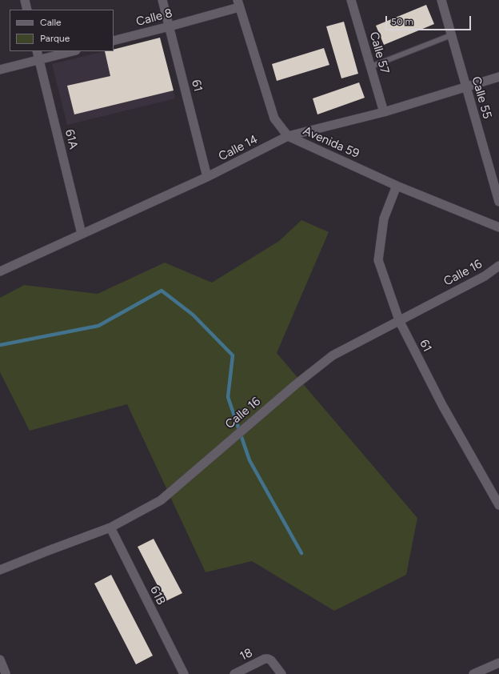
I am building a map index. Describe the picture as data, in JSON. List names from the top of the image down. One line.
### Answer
{"streets":{"street":["Calle 8","Calle 57","61","Calle 55","61A","Avenida 59","Calle 14","Calle 16","61B","18"]},"crossings":[["Calle 8","61"],["Calle 8","Avenida 59"],["Calle 57","Calle 14"],["61","Avenida 59"],["61","Calle 14"],["61","Calle 16"],["Calle 55","Calle 14"],["61A","Calle 14"],["Avenida 59","Calle 14"],["Calle 16","61B"]],"legend":["Calle","Parque"],"scale_bar":"50 m"}
